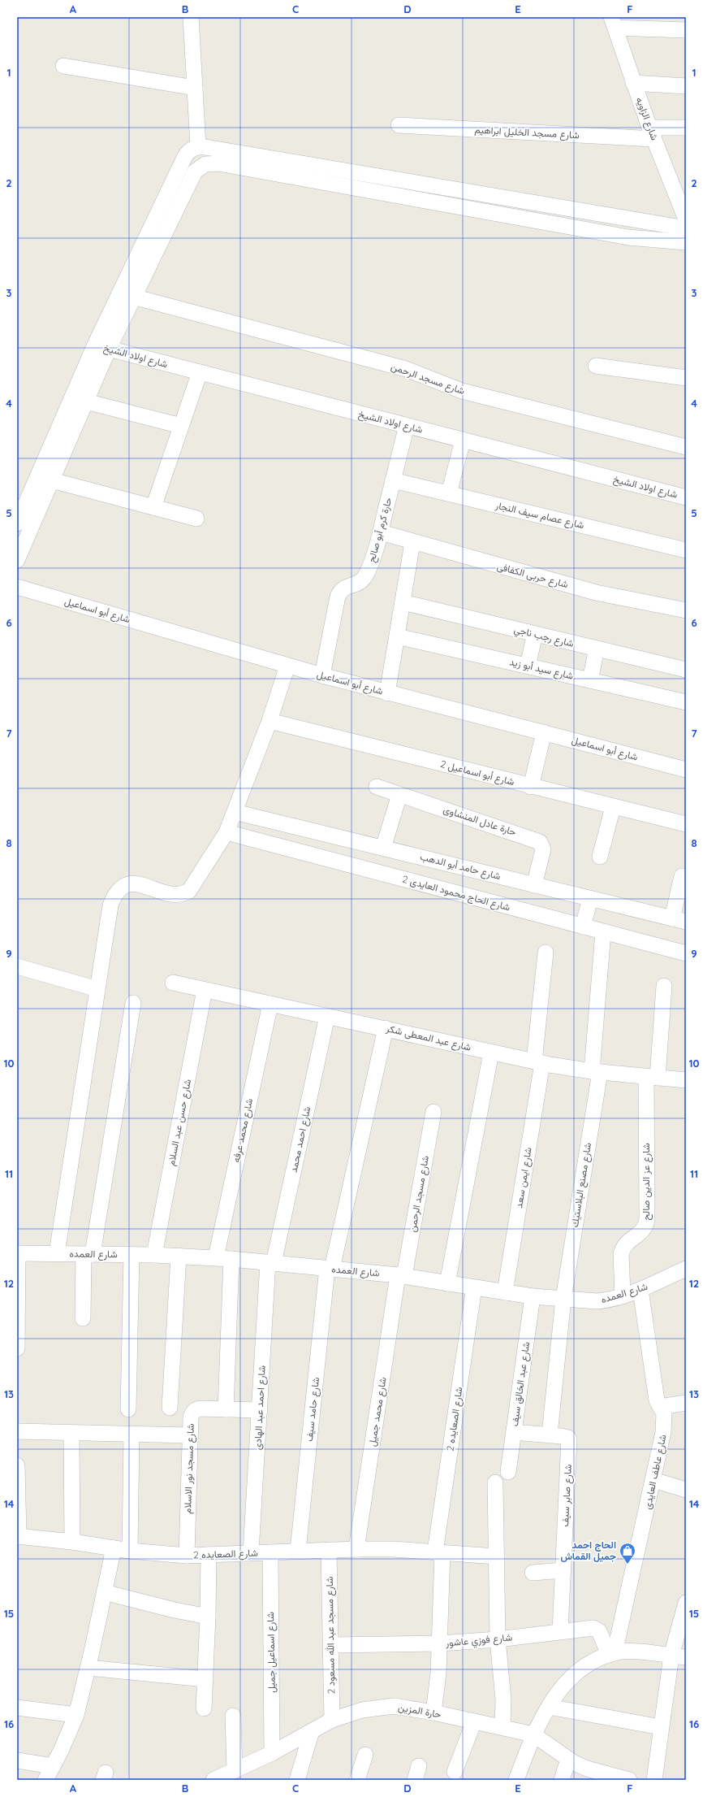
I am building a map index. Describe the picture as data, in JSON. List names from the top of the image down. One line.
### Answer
{"streets":{"street":["شارع الزاويه","شارع مسجد الخليل ابراهيم","شارع اولاد الشيخ","شارع مسجد الرحمن","شارع عصام سيف النجار","حارة كرم أبو صالح","شارع حربى الكفافى","شارع أبو اسماعيل","شارع رجب ناجي","شارع سيد أبو زيد","شارع أبو اسماعيل 2","حارة عادل المنشاوى","شارع حامد أبو الدهب","شارع الحاج محمود العايدى 2","شارع عبد المعطى شكر","شارع حسن عبد السلام","شارع محمد عرفه","شارع احمد محمد","شارع ايمن سعد","شارع عز الدين صالح","شارع مصنع البلاستيك","شارع العمده","شارع عبد الخالق سيف","شارع احمد عبد الهادى","شارع حامد سيف","شارع محمد جميل","شارع الصعايده 2","شارع مسجد نور الاسلام","شارع عاطف العايدى","شارع صابر سيف","شارع مسجد عبد الله مسعود 2","شارع فوزي عاشور","شارع اسماعيل جميل","حارة المزين"]},"crossings":[["شارع الزاويه","شارع مسجد الخليل ابراهيم"],["شارع اولاد الشيخ","حارة كرم أبو صالح"],["شارع مسجد الرحمن","شارع العمده"],["شارع مسجد الرحمن","شارع محمد جميل"],["شارع عصام سيف النجار","حارة كرم أبو صالح"],["حارة كرم أبو صالح","شارع حربى الكفافى"],["حارة كرم أبو صالح","شارع أبو اسماعيل"],["حارة عادل المنشاوى","شارع حامد أبو الدهب"],["شارع الحاج محمود العايدى 2","شارع مصنع البلاستيك"],["شارع عبد المعطى شكر","شارع حسن عبد السلام"],["شارع عبد المعطى شكر","شارع محمد عرفه"],["شارع عبد المعطى شكر","شارع احمد محمد"],["شارع عبد المعطى شكر","شارع ايمن سعد"],["شارع عبد المعطى شكر","شارع عز الدين صالح"],["شارع عبد المعطى شكر","شارع مصنع البلاستيك"],["شارع عبد المعطى شكر","شارع حامد سيف"],["شارع حسن عبد السلام","شارع العمده"],["شارع محمد عرفه","شارع العمده"],["شارع احمد محمد","شارع العمده"],["شارع احمد محمد","شارع احمد عبد الهادى"],["شارع ايمن سعد","شارع العمده"],["شارع عز الدين صالح","شارع العمده"],["شارع مصنع البلاستيك","شارع العمده"],["شارع العمده","شارع عبد الخالق سيف"],["شارع العمده","شارع احمد عبد الهادى"],["شارع العمده","شارع حامد سيف"],["شارع العمده","شارع محمد جميل"],["شارع العمده","شارع الصعايده 2"],["شارع العمده","شارع عاطف العايدى"],["شارع عبد الخالق سيف","شارع صابر سيف"],["شارع احمد عبد الهادى","شارع الصعايده 2"],["شارع احمد عبد الهادى","شارع مسجد نور الاسلام"],["شارع حامد سيف","شارع الصعايده 2"],["شارع محمد جميل","شارع الصعايده 2"],["شارع الصعايده 2","شارع مسجد نور الاسلام"],["شارع الصعايده 2","شارع مسجد عبد الله مسعود 2"],["شارع الصعايده 2","شارع اسماعيل جميل"],["شارع عاطف العايدى","شارع فوزي عاشور"],["شارع صابر سيف","شارع فوزي عاشور"],["شارع مسجد عبد الله مسعود 2","شارع فوزي عاشور"],["شارع مسجد عبد الله مسعود 2","حارة المزين"],["شارع اسماعيل جميل","حارة المزين"]],"places":{"shop":["الحاج احمد جميل القماش"]},"grid":{"columns":["A","B","C","D","E","F"],"rows":["1","2","3","4","5","6","7","8","9","10","11","12","13","14","15","16"]}}
